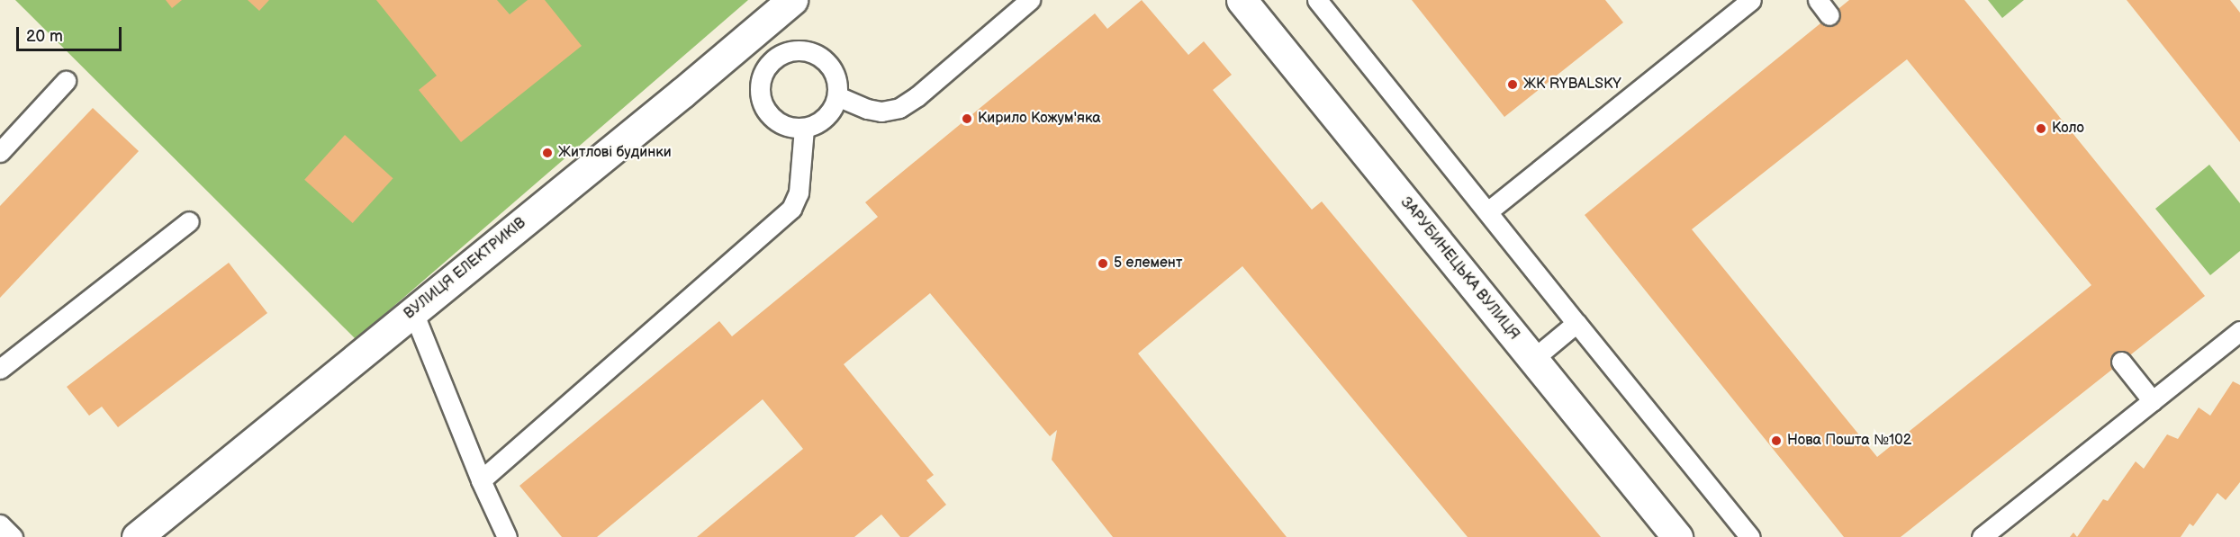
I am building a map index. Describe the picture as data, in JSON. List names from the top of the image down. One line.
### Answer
{"streets":{"street":["ВУЛИЦЯ ЕЛЕКТРИКІВ","ЗАРУБИНЕЦЬКА ВУЛИЦЯ"]},"places":["ЖК RYBALSKY","Кирило Кожум'яка","Коло","Житлові будинки","5 елемент","Нова Пошта №102"],"scale_bar":"20 m"}
